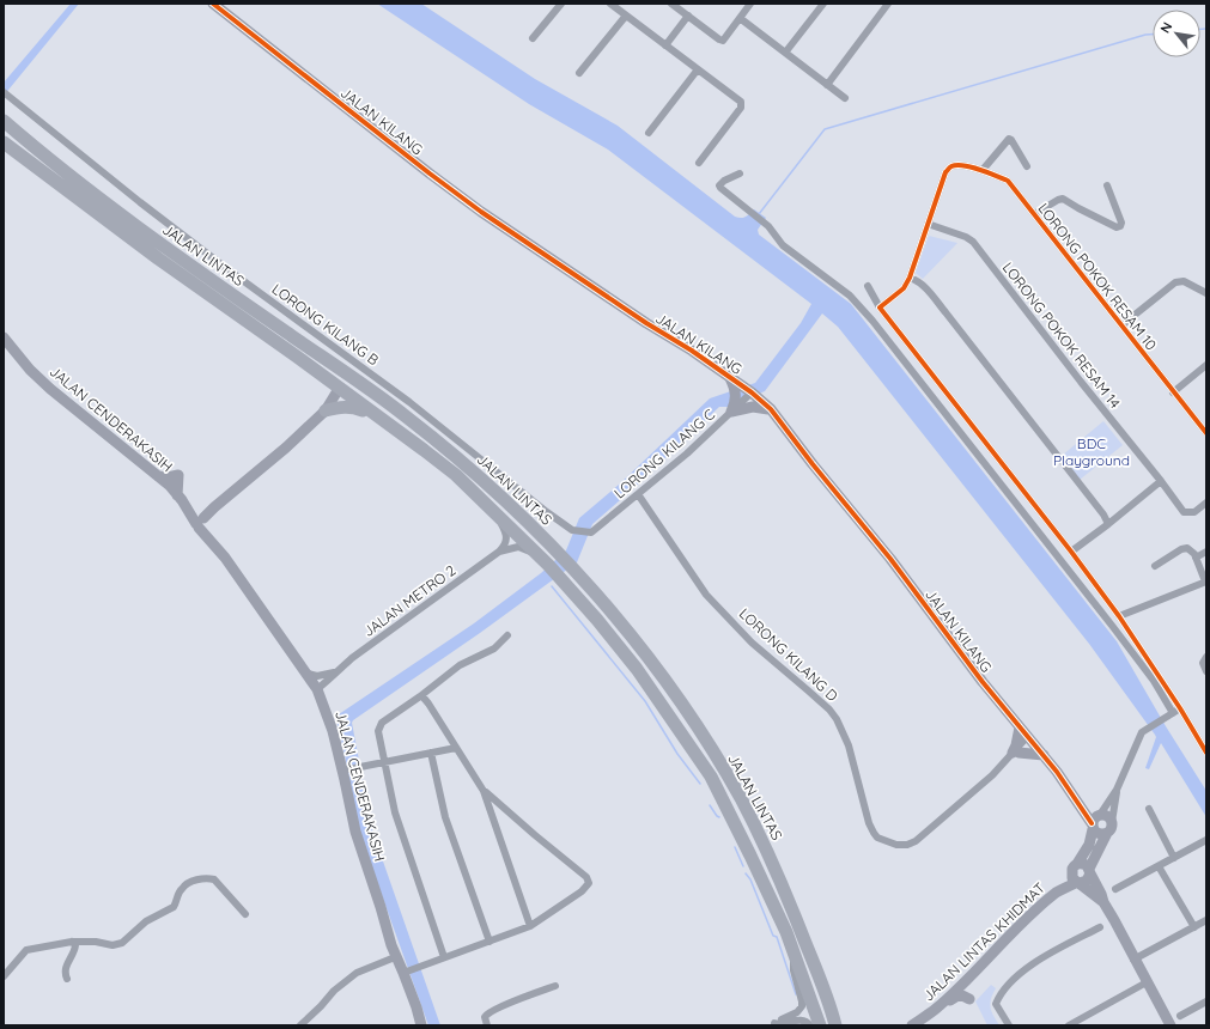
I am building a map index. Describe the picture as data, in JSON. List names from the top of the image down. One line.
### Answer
{"streets":{"highway":["JALAN LINTAS"],"street":["JALAN KILANG","LORONG POKOK RESAM 10","LORONG KILANG B","LORONG POKOK RESAM 14","JALAN CENDERAKASIH","LORONG KILANG C","JALAN METRO 2","LORONG KILANG D","JALAN LINTAS KHIDMAT"]},"crossings":[["JALAN KILANG","LORONG KILANG C"],["JALAN LINTAS","JALAN METRO 2"],["LORONG POKOK RESAM 10","LORONG POKOK RESAM 14"],["LORONG KILANG B","LORONG KILANG C"],["JALAN CENDERAKASIH","JALAN METRO 2"],["LORONG KILANG C","LORONG KILANG D"]],"parks":["BDC Playground"],"north":"top left"}
